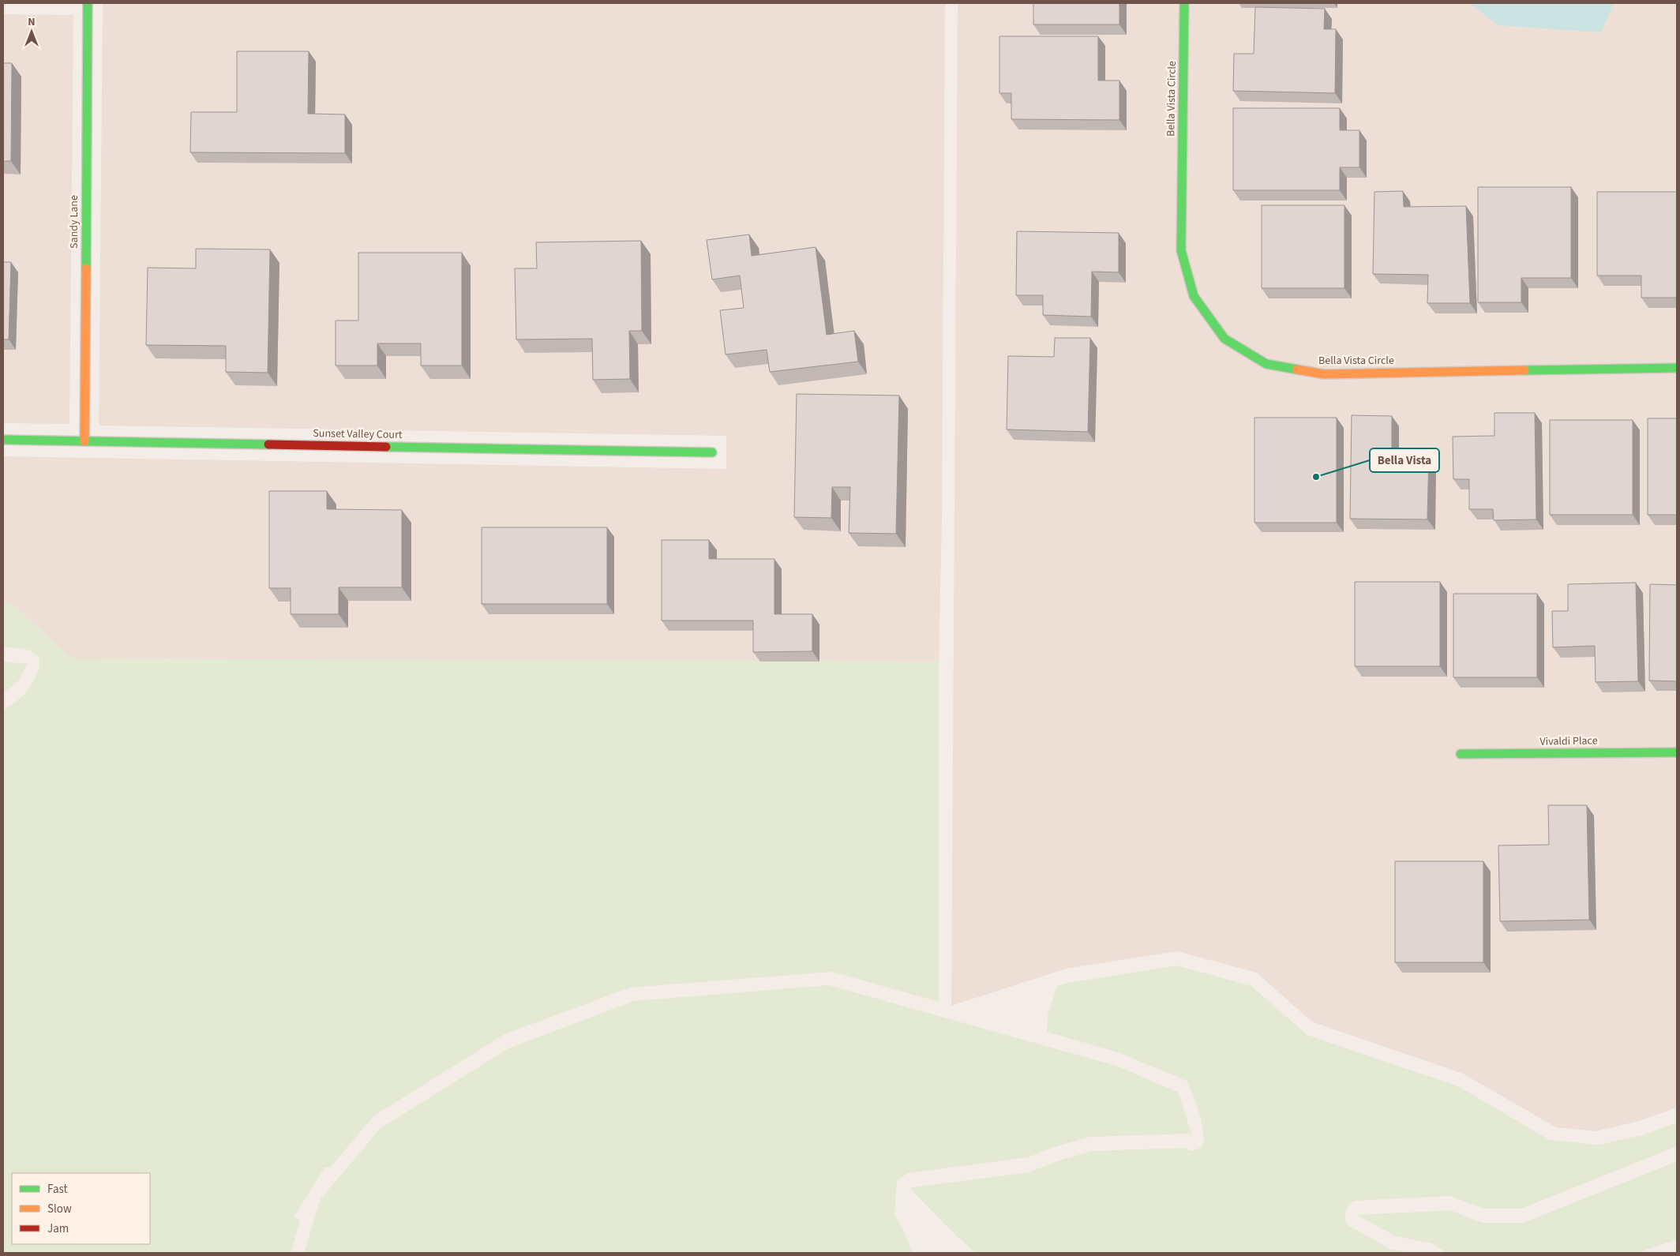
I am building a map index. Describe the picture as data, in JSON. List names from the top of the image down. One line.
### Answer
{"streets":{"street":["Bella Vista Circle","Sandy Lane","Sunset Valley Court","Vivaldi Place"]},"crossings":[["Sandy Lane","Sunset Valley Court"]],"places":["Bella Vista"],"legend":["Fast","Slow","Jam"],"north":"top"}
